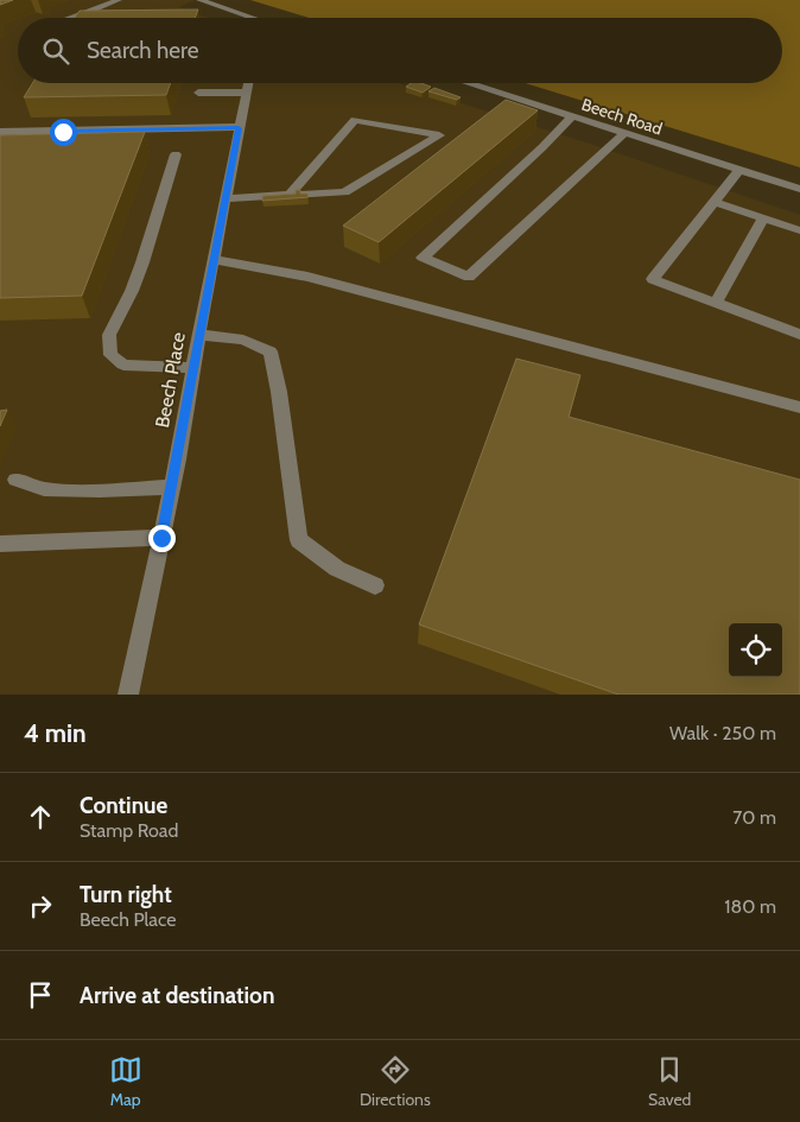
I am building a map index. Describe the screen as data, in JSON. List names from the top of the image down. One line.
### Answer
{"streets":{"street":["Beech Road","Beech Place"]},"page":{"search":"Search here","heading":["4 min","Walk · 250 m"],"list":[["Continue","Stamp Road","70 m"],["Turn right","Beech Place","180 m"],"Arrive at destination"],"nav":["Map","Directions","Saved"]}}
